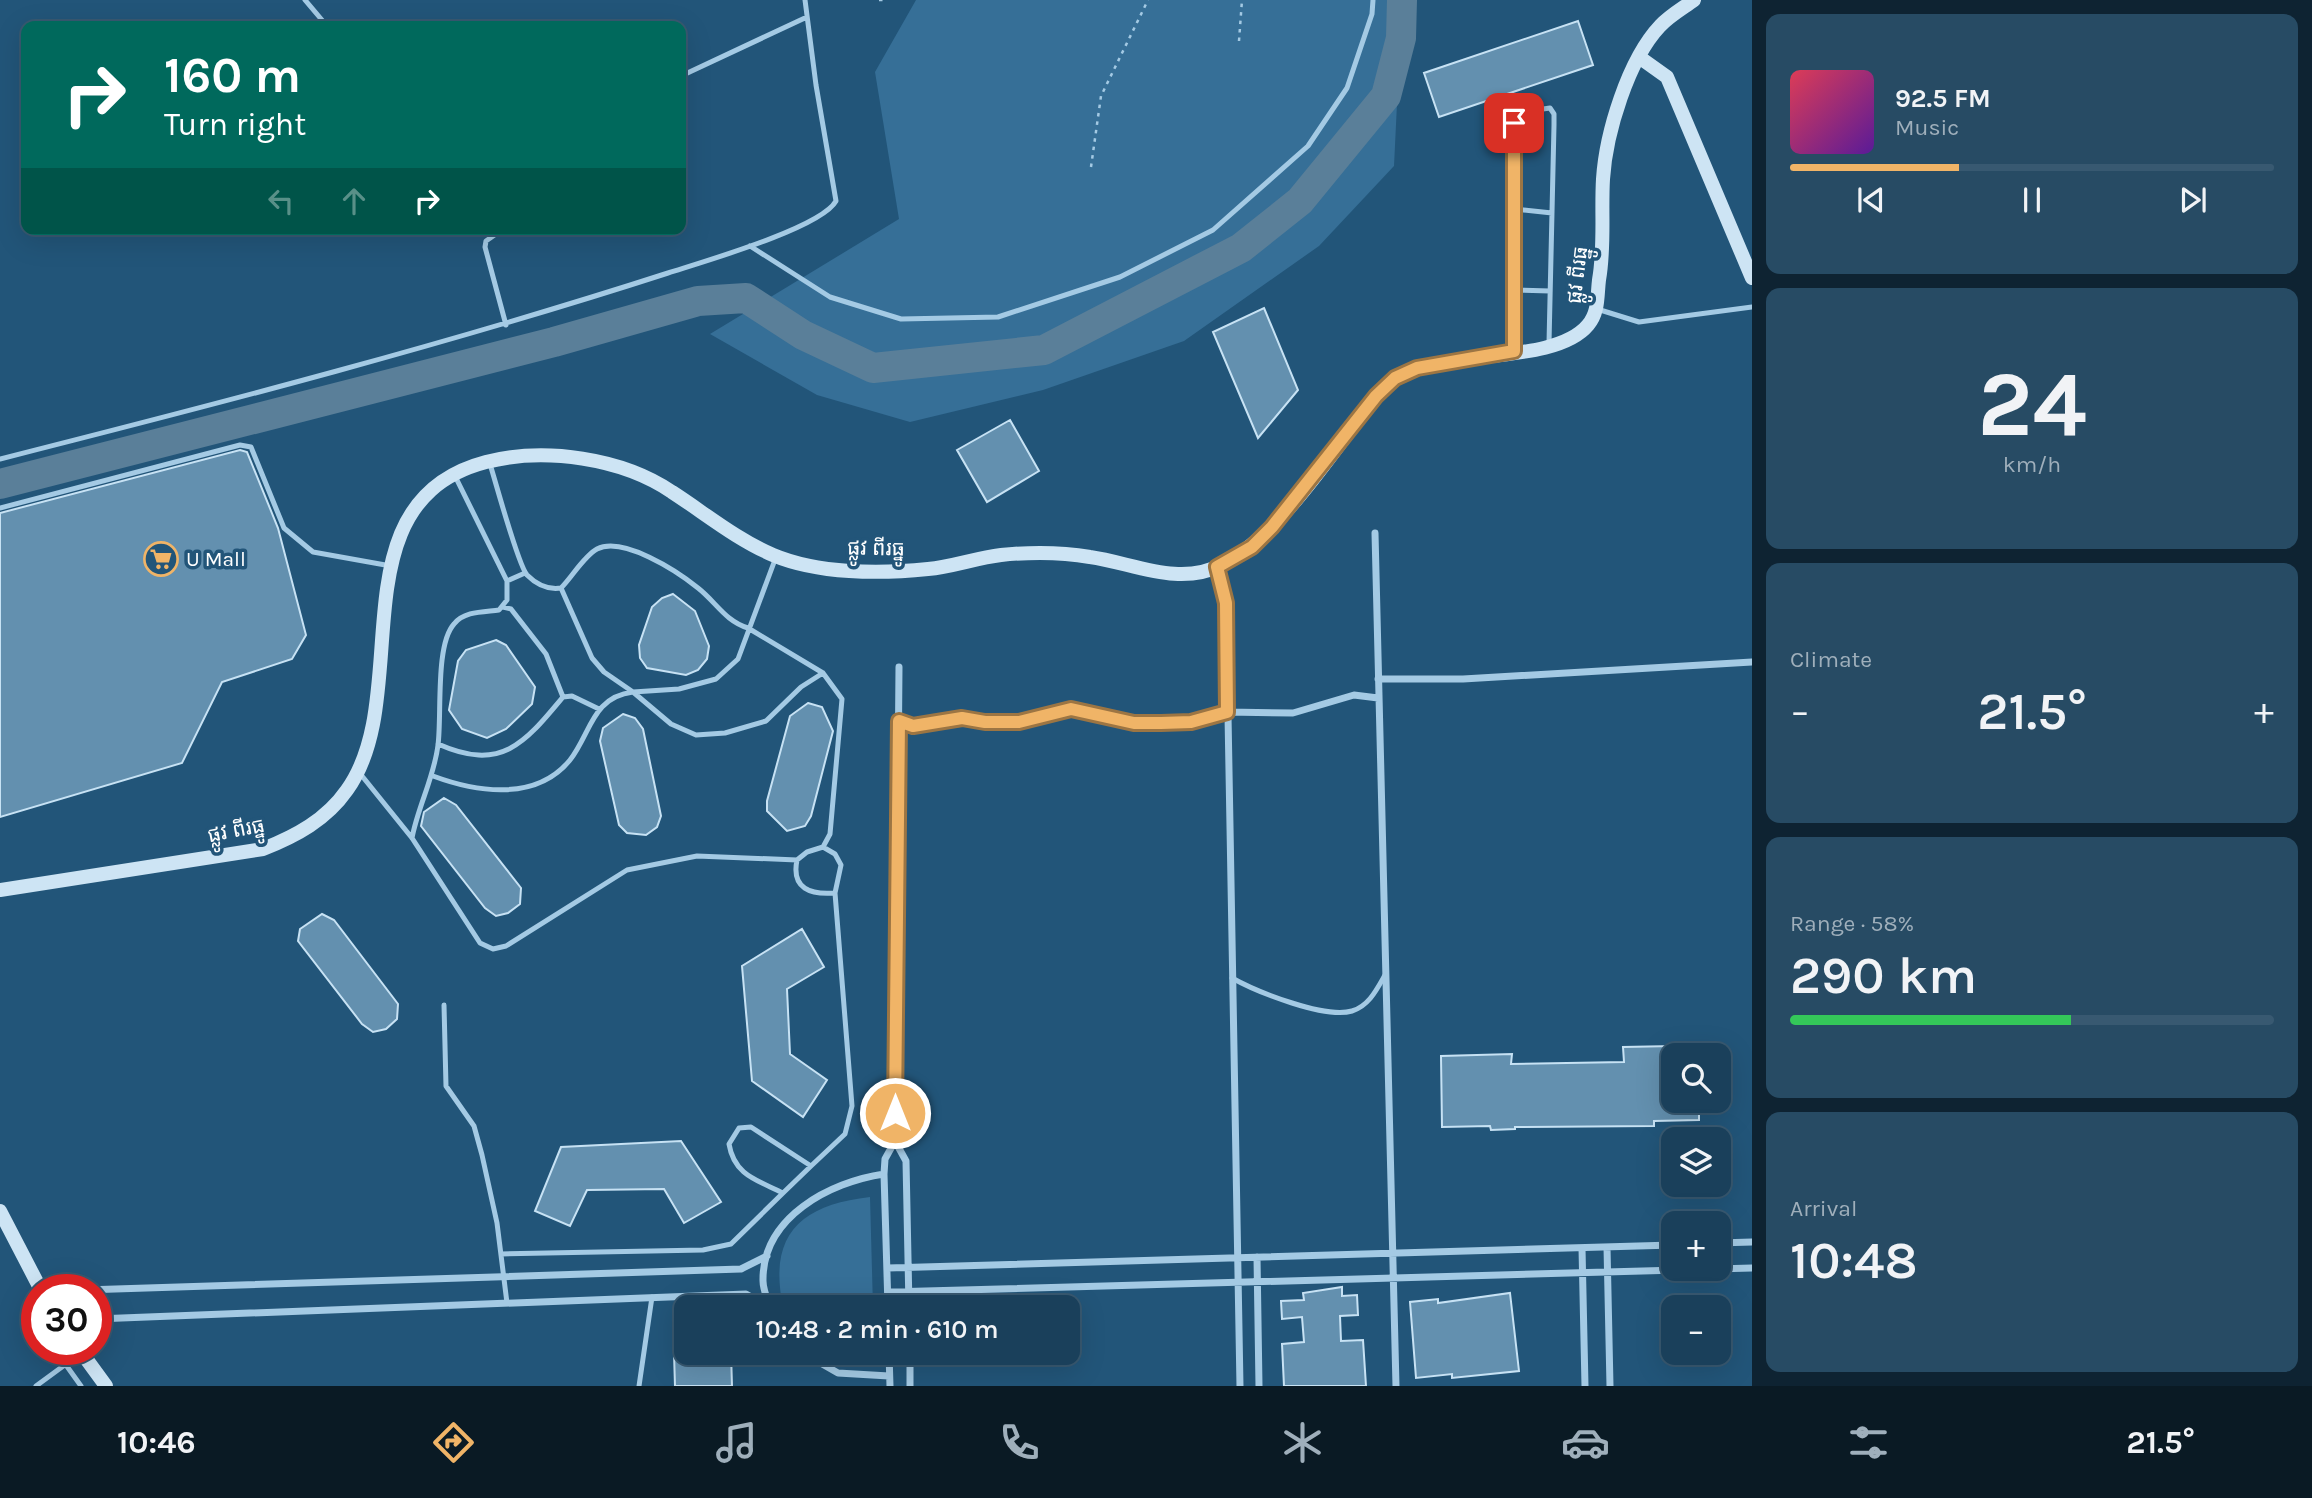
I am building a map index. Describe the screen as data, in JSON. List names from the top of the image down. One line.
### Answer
{"streets":{"main road":["ផ្លូវ ពីរធ្នូ"]},"places":{"supermarket":["U Mall"]},"page":{"turn":["160 m","Turn right"],"song":["92.5 FM","Music"],"tile":[["24","km/h"],"Climate",["Range · 58%","290 km"],["Arrival","10:48"]],"heat":["−","21.5°","+"],"map_buttons":["+","−"],"limit":"30","trip":"10:48 · 2 min · 610 m","tabs":["10:46","21.5°"]}}
